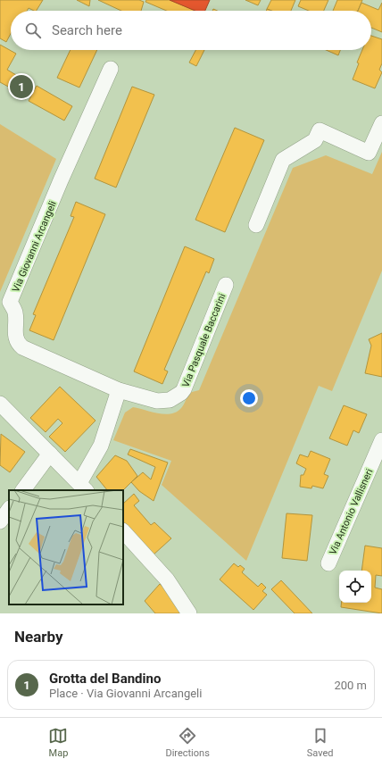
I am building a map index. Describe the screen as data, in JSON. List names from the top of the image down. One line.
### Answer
{"streets":{"street":["Via Giovanni Arcangeli","Via Pasquale Baccarini","Via Antonio Vallisneri"]},"crossings":[["Via Giovanni Arcangeli","Via Pasquale Baccarini"]],"page":{"search":"Search here","pins":"1","heading":"Nearby","list":[{"mark":"1","name":"Grotta del Bandino","note":"Place · Via Giovanni Arcangeli","value":"200 m"}],"nav":["Map","Directions","Saved"]}}
